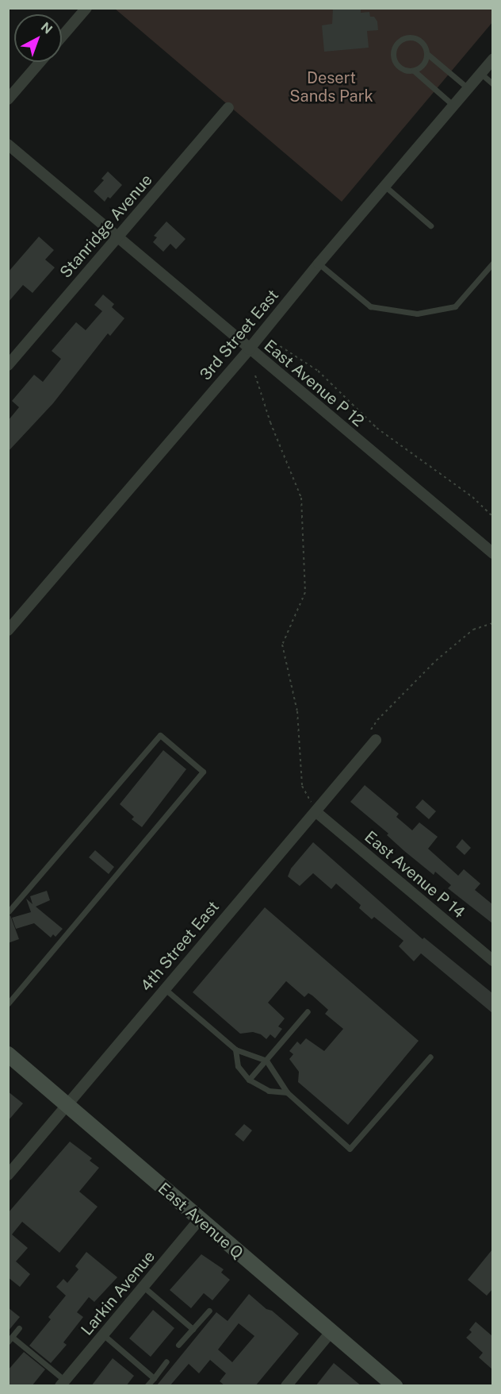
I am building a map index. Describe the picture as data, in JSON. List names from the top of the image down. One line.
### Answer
{"streets":{"street":["Stanridge Avenue","3rd Street East","East Avenue P 12","East Avenue P 14","4th Street East","East Avenue Q","Larkin Avenue"]},"crossings":[["Stanridge Avenue","East Avenue P 12"],["3rd Street East","East Avenue P 12"],["East Avenue P 14","4th Street East"],["4th Street East","East Avenue Q"],["East Avenue Q","Larkin Avenue"]],"parks":["Desert Sands Park"],"north":"top right"}
